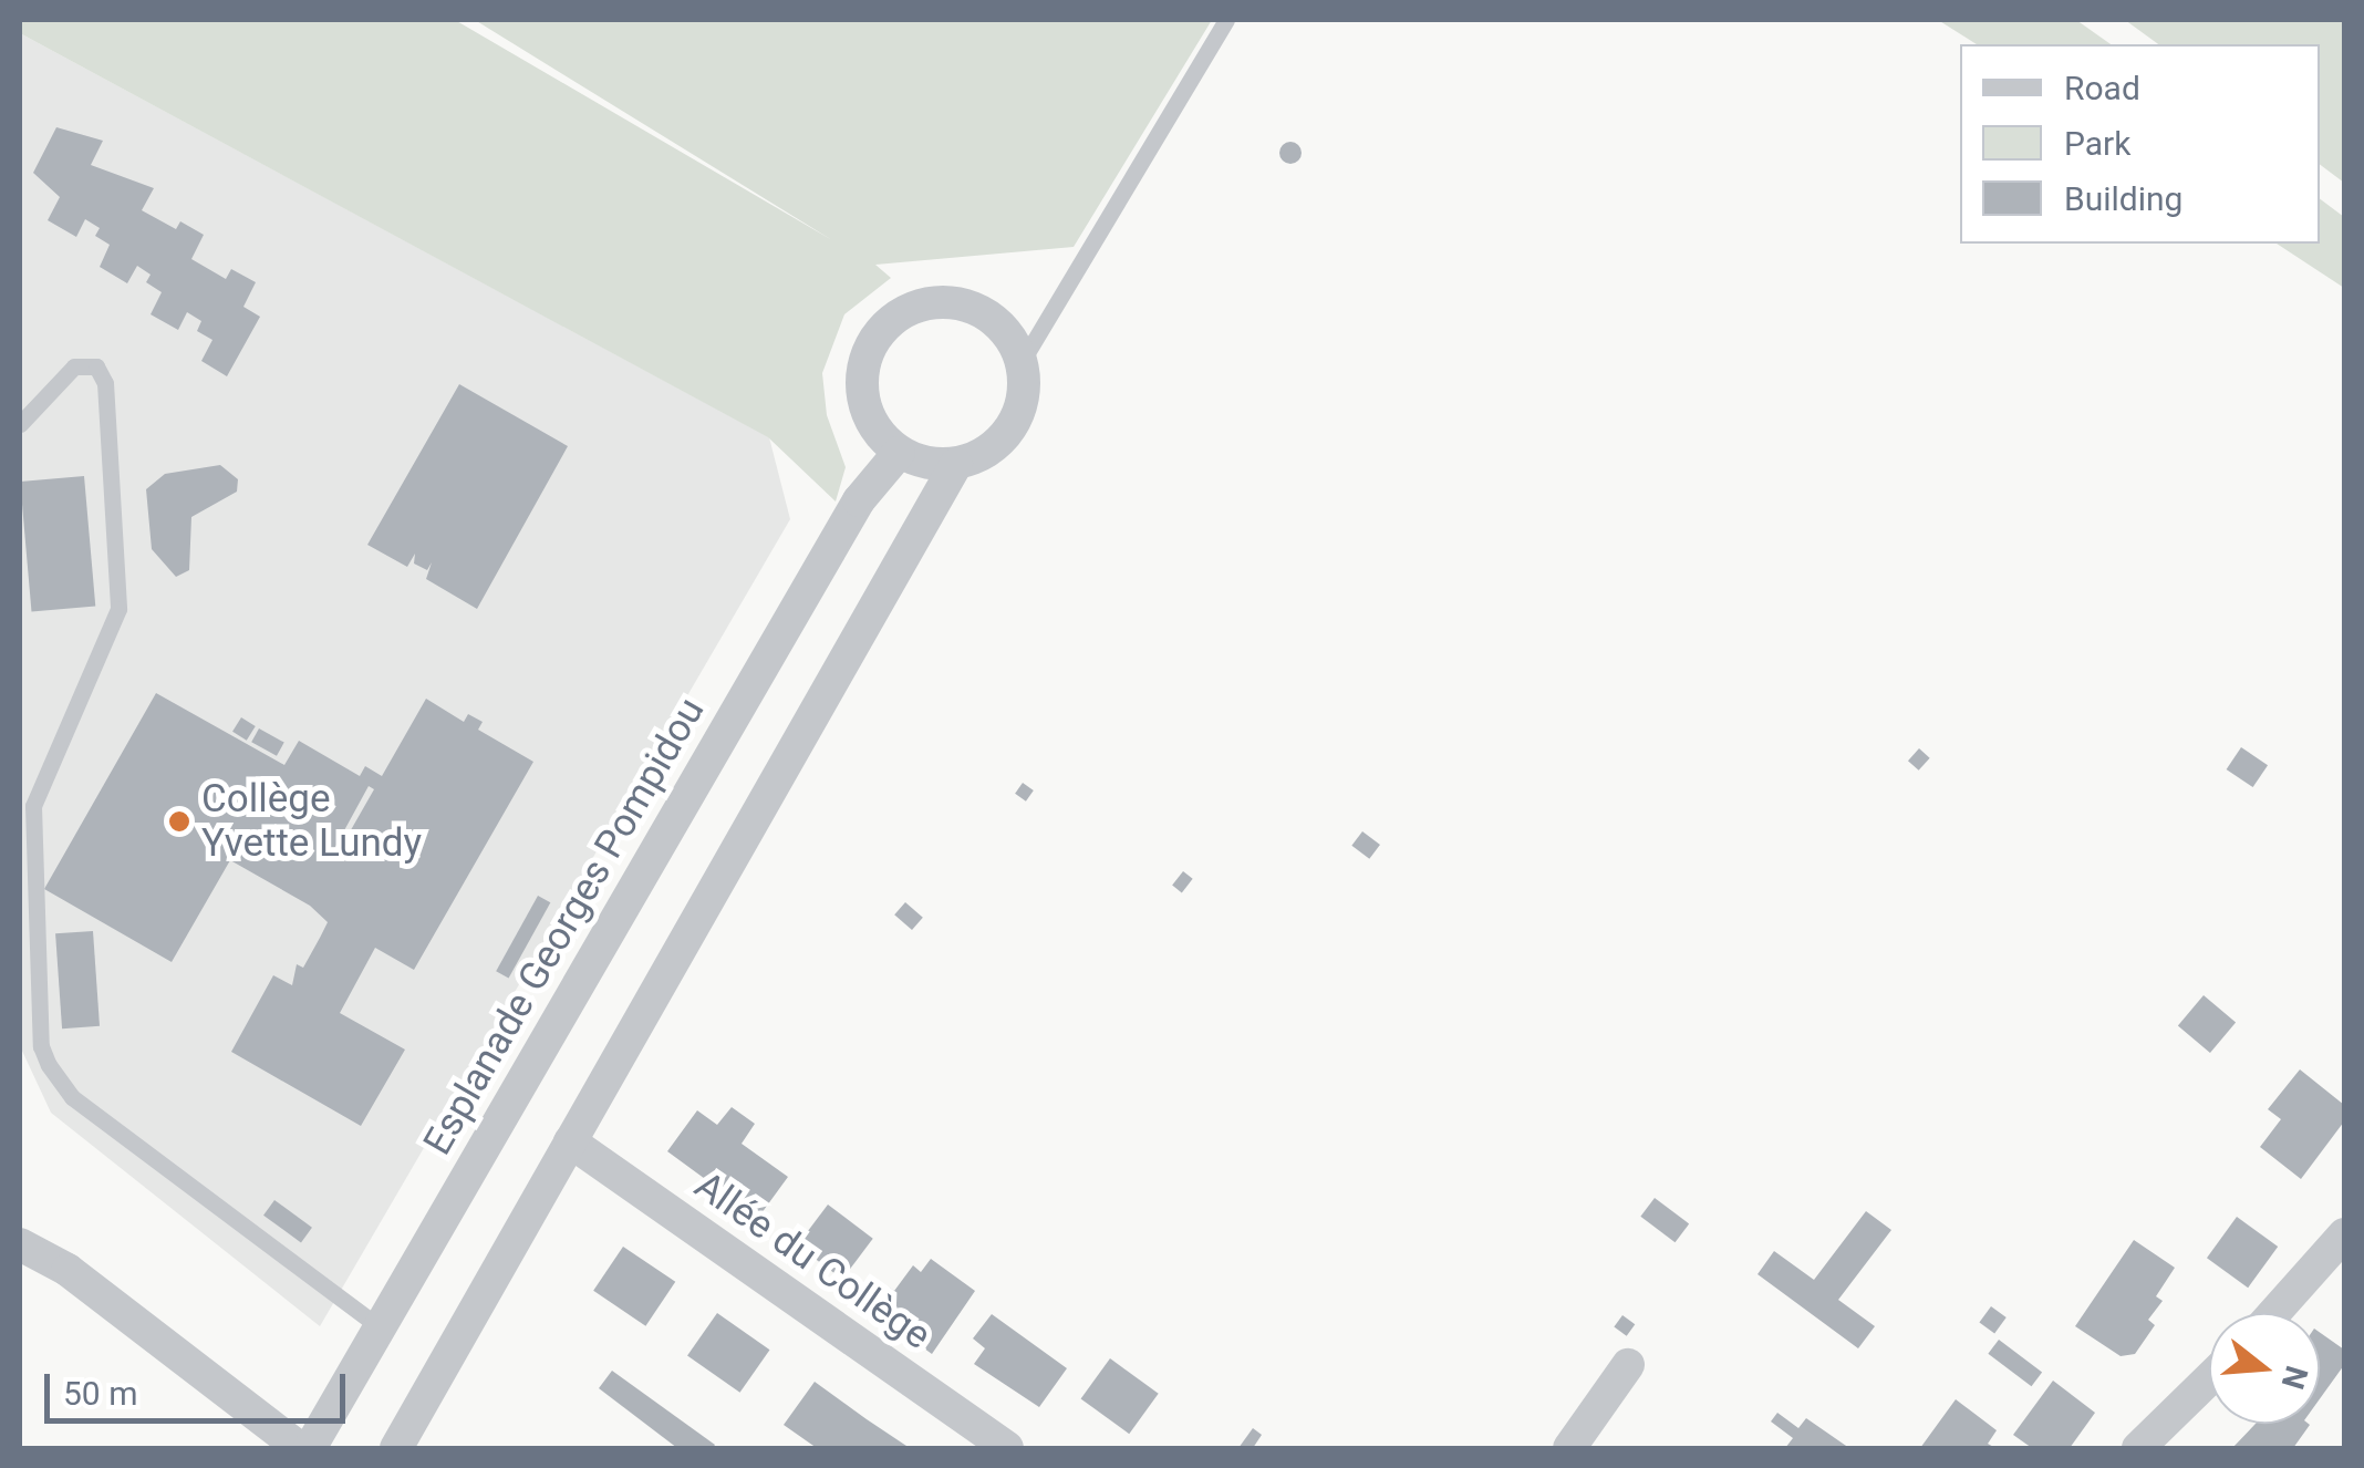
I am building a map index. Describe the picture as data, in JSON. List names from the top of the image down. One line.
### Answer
{"streets":{"street":["Esplanade Georges Pompidou","Allée du Collège"]},"places":["Collège Yvette Lundy"],"legend":["Road","Park","Building"],"scale_bar":"50 m","north":"right"}
